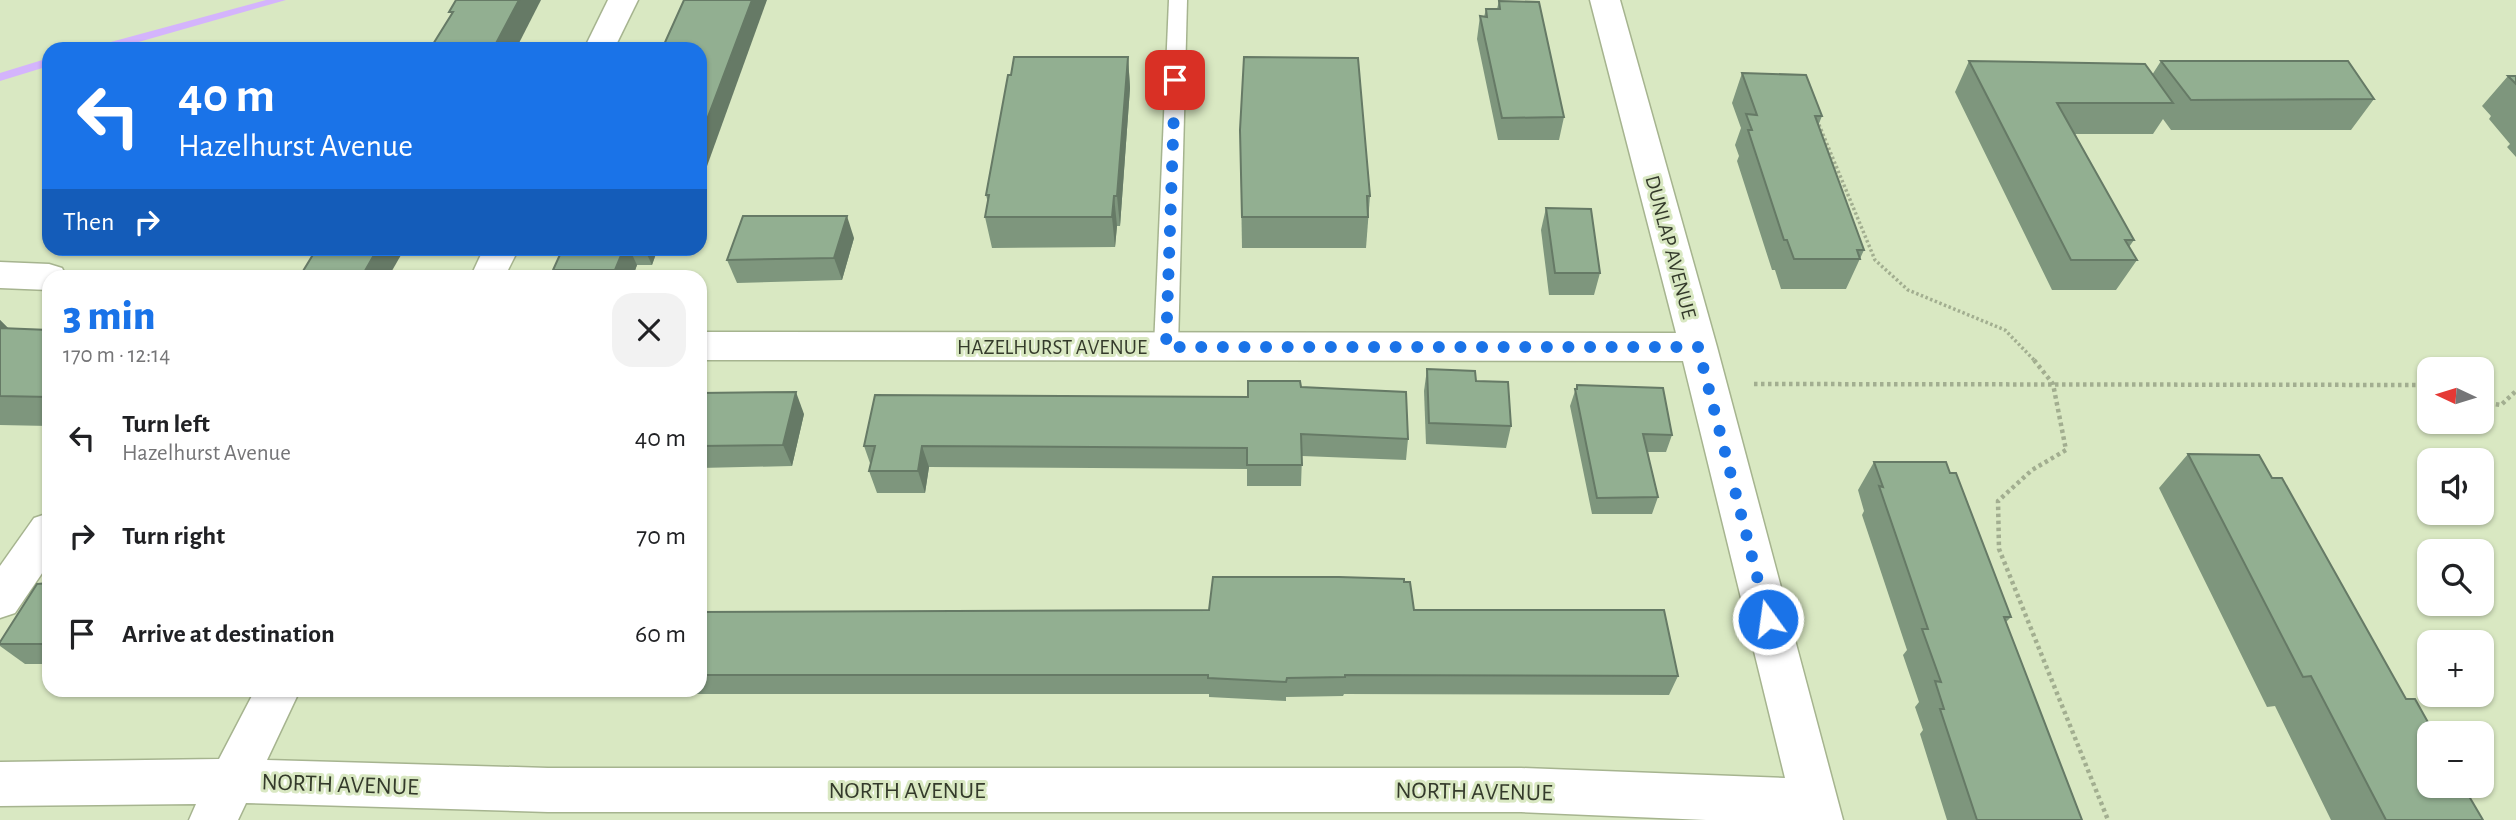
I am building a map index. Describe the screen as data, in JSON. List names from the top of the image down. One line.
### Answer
{"streets":{"street":["DUNLAP AVENUE","HAZELHURST AVENUE","NORTH AVENUE"]},"crossings":[["DUNLAP AVENUE","HAZELHURST AVENUE"],["DUNLAP AVENUE","NORTH AVENUE"]],"north":"left","page":{"turn":["40 m","Hazelhurst Avenue"],"then":"Then","heading":["3 min","170 m · 12:14"],"map_buttons":["+","−"],"list":[{"name":"Turn left","note":"Hazelhurst Avenue","value":"40 m"},{"name":"Turn right","value":"70 m"},{"name":"Arrive at destination","value":"60 m"}]}}
